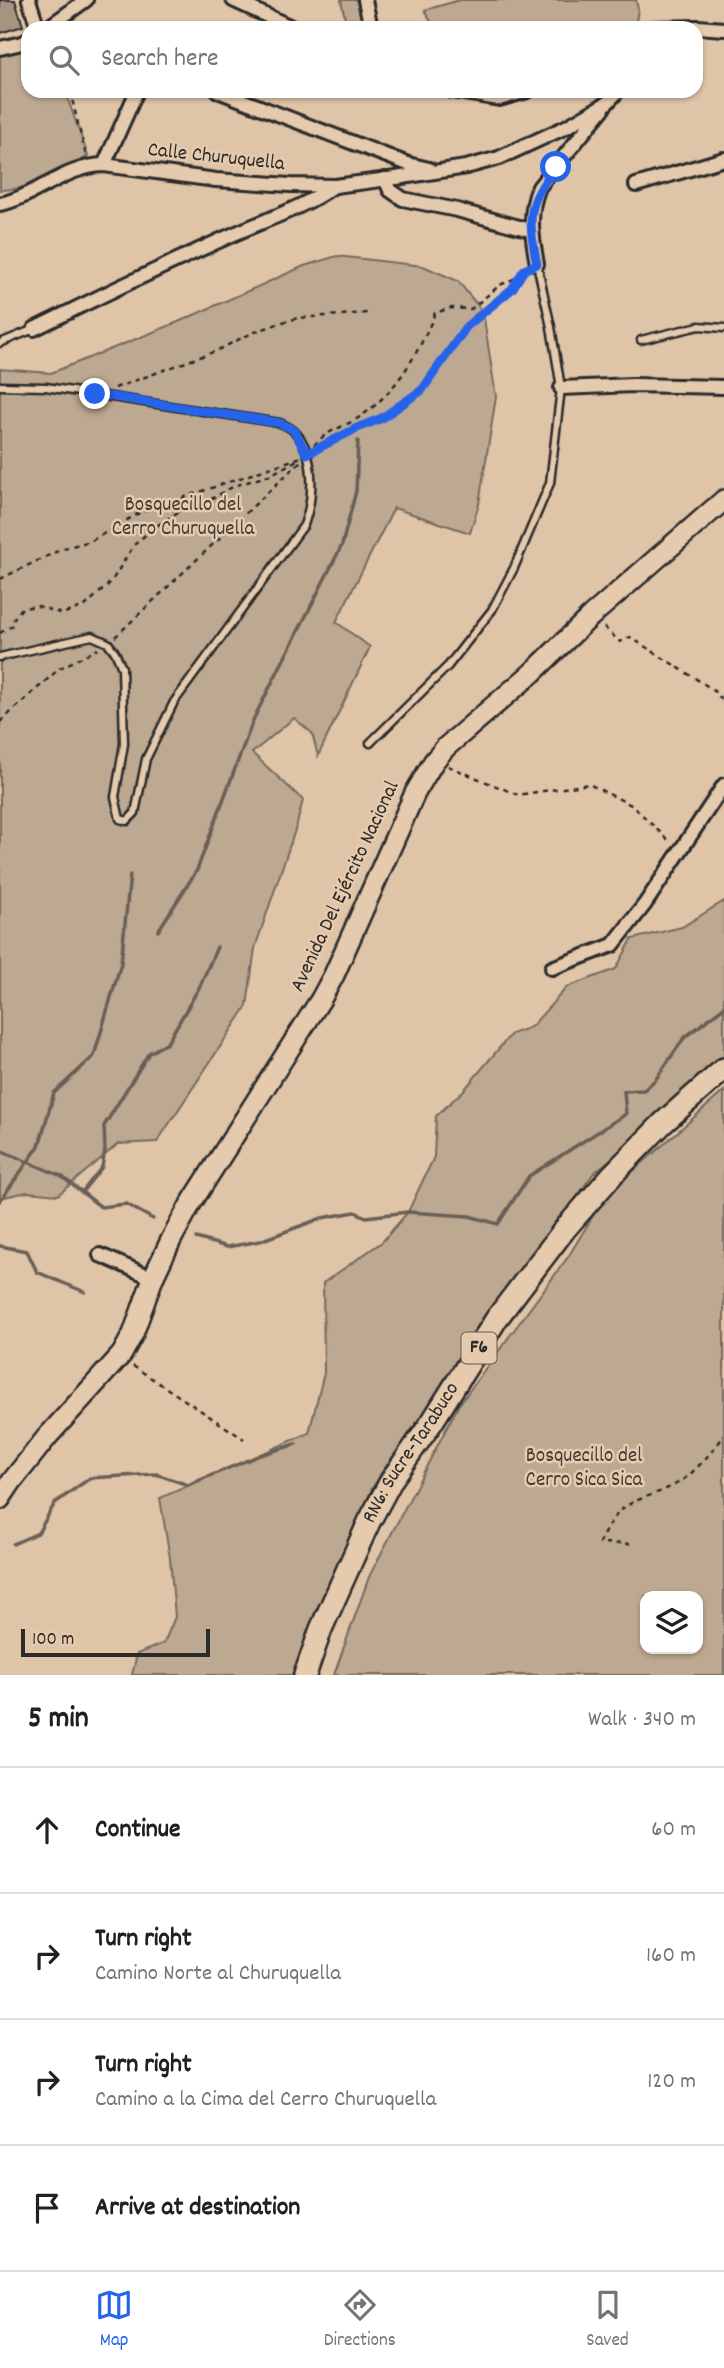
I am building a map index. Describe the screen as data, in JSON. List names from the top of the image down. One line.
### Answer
{"streets":{"highway":["F6","RN6: Sucre-Tarabuco"],"main road":["Avenida Del Ejército Nacional"],"street":["Calle Churuquella"]},"parks":["Bosquecillo del Cerro Churuquella","Bosquecillo del Cerro Sica Sica"],"scale_bar":"100 m","page":{"search":"Search here","scale":"100 m","heading":["5 min","Walk · 340 m"],"list":[["Continue","60 m"],["Turn right","Camino Norte al Churuquella","160 m"],["Turn right","Camino a la Cima del Cerro Churuquella","120 m"],"Arrive at destination"],"nav":["Map","Directions","Saved"]}}
